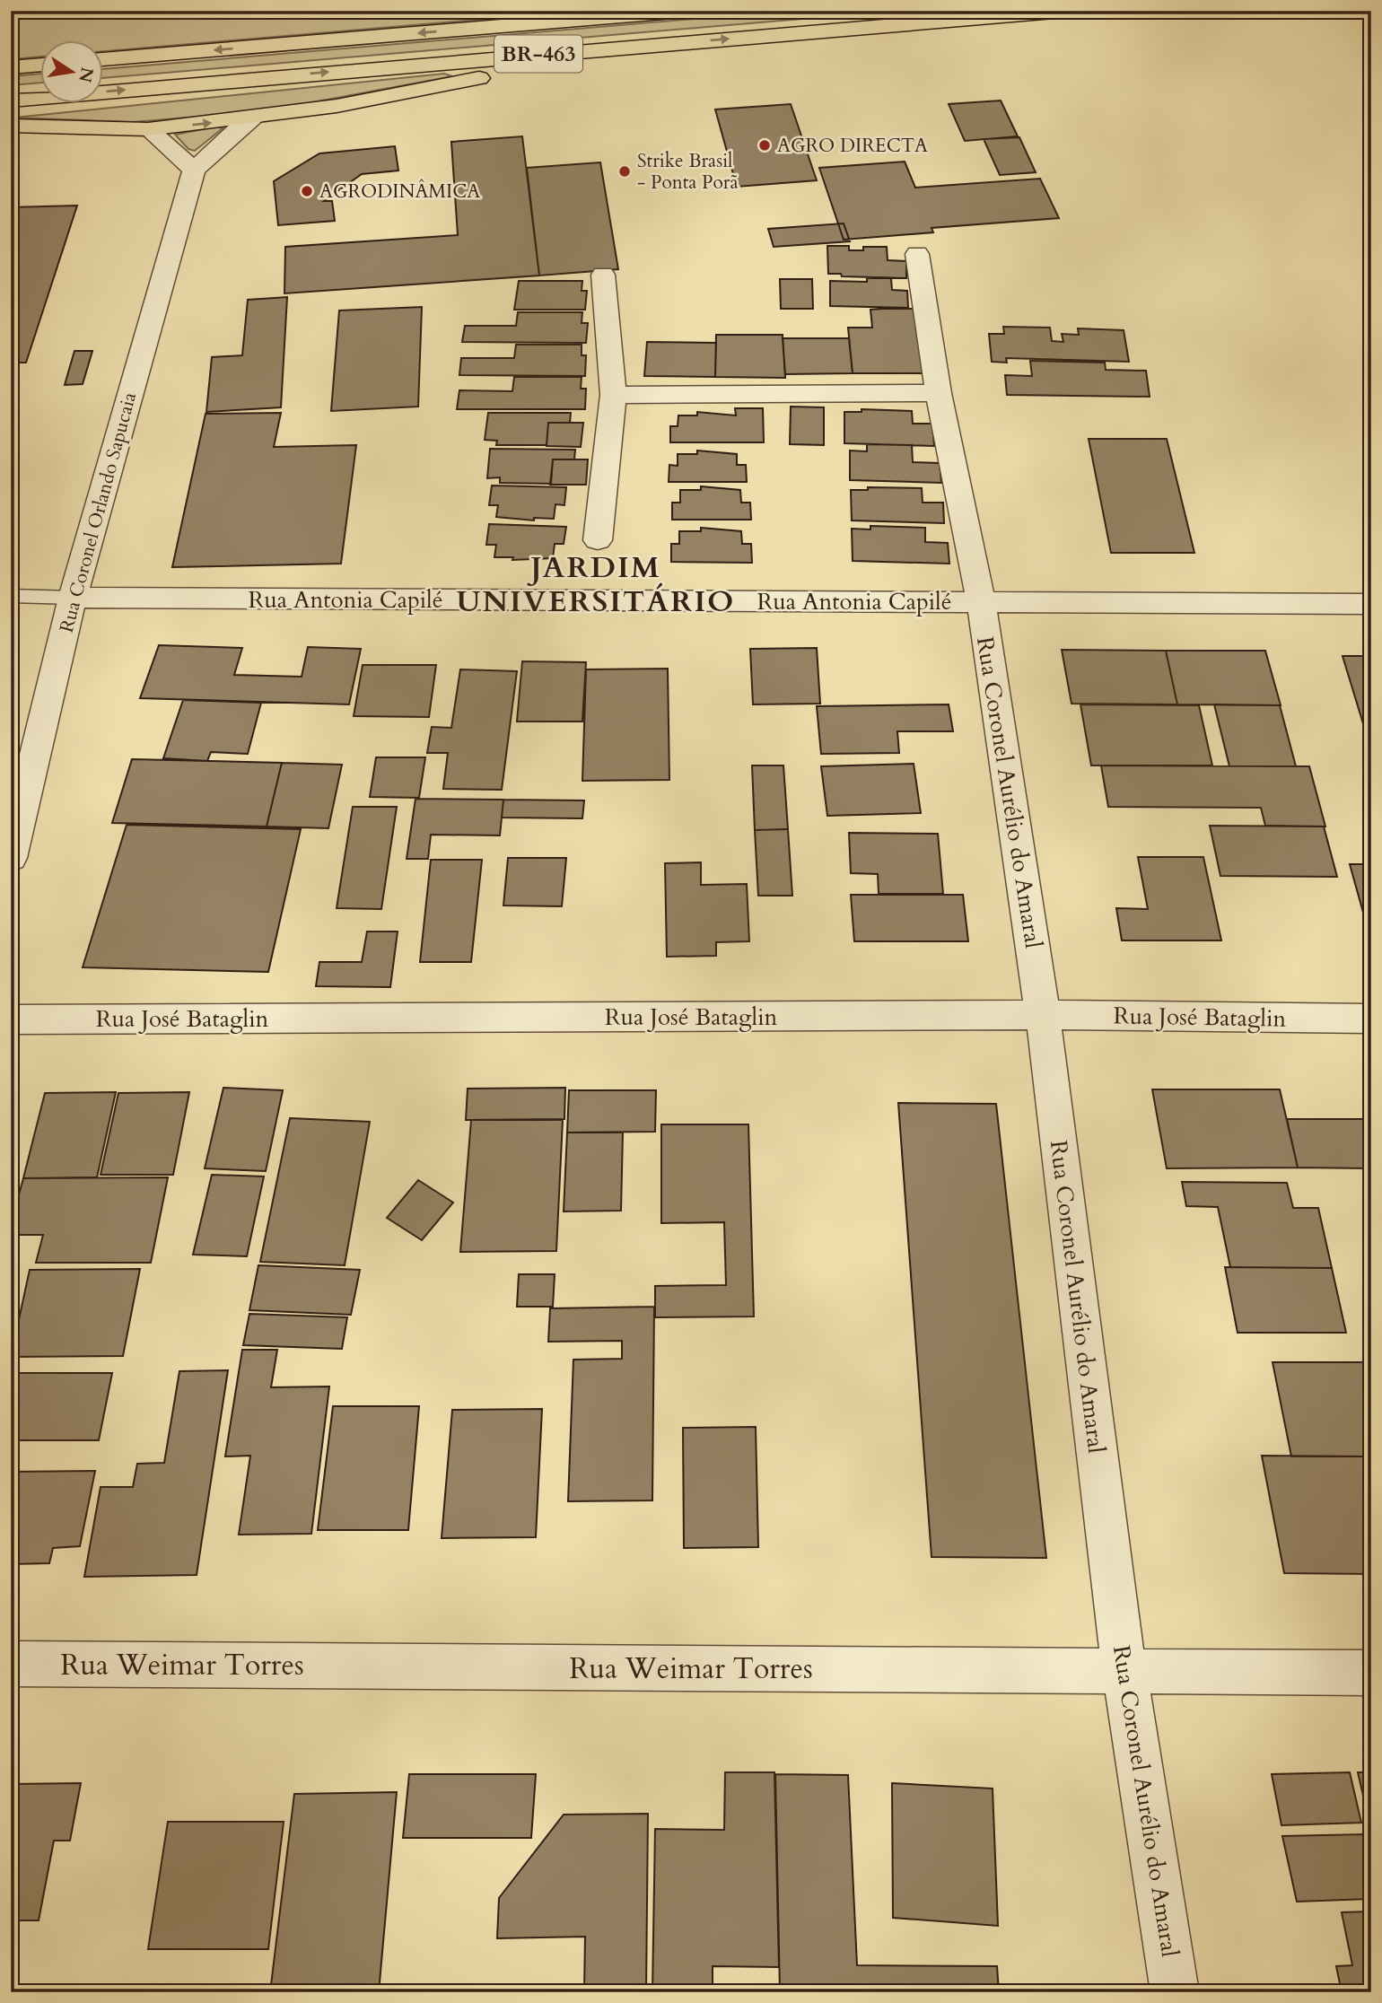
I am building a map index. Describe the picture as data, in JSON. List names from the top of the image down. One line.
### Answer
{"streets":{"highway":["BR-463"],"street":["Rua Coronel Orlando Sapucaia","Rua Antonia Capilé","Rua Coronel Aurélio do Amaral","Rua José Bataglin","Rua Weimar Torres"]},"crossings":[["Rua Coronel Orlando Sapucaia","Rua Antonia Capilé"],["Rua Antonia Capilé","Rua Coronel Aurélio do Amaral"],["Rua Coronel Aurélio do Amaral","Rua José Bataglin"],["Rua Coronel Aurélio do Amaral","Rua Weimar Torres"]],"districts":["JARDIM UNIVERSITÁRIO"],"places":["AGRO DIRECTA","Strike Brasil - Ponta Porã","AGRODINÂMICA"],"north":"right"}
